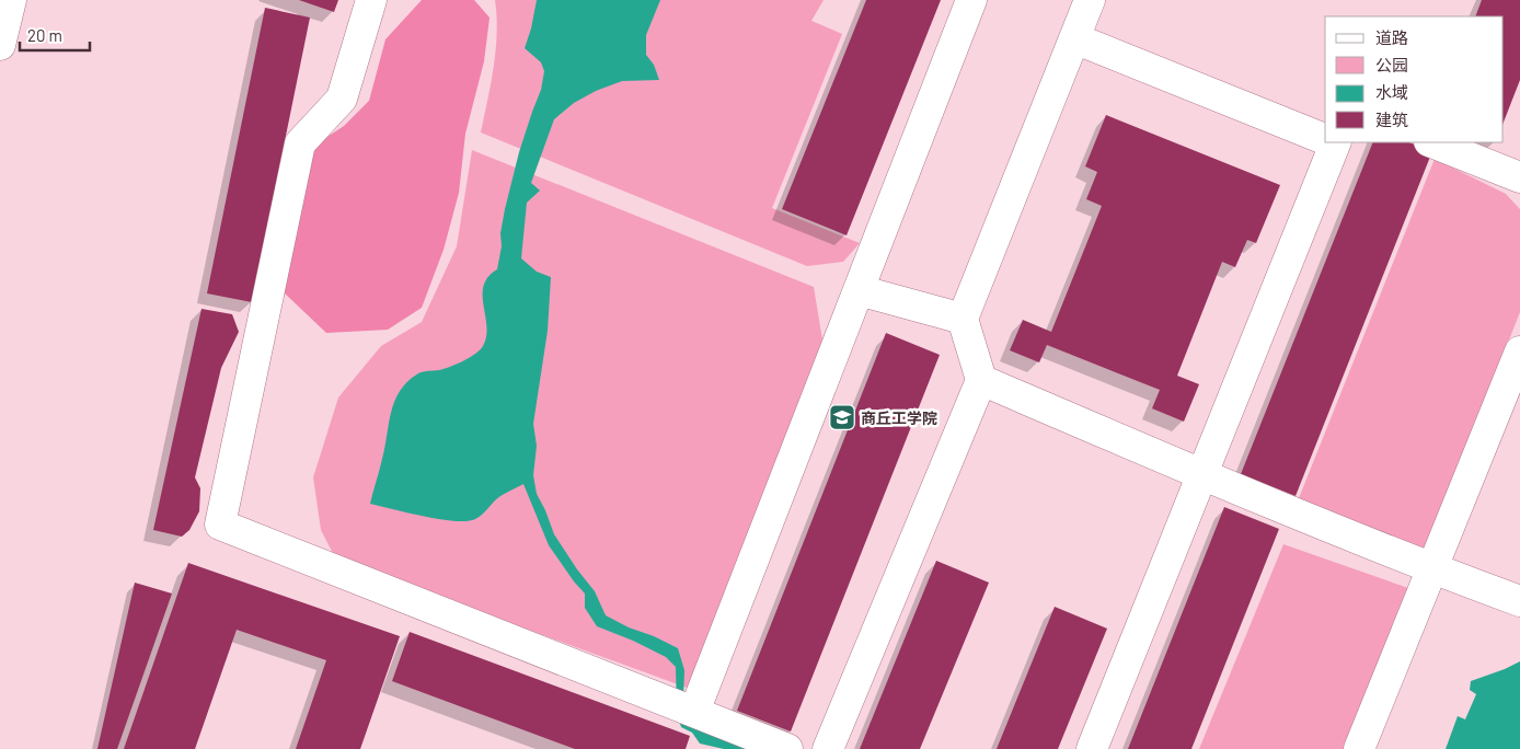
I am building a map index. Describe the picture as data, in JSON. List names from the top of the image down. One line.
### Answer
{"places":{"school or university":["商丘工学院"]},"legend":["道路","公园","水域","建筑"],"scale_bar":"20 m"}
